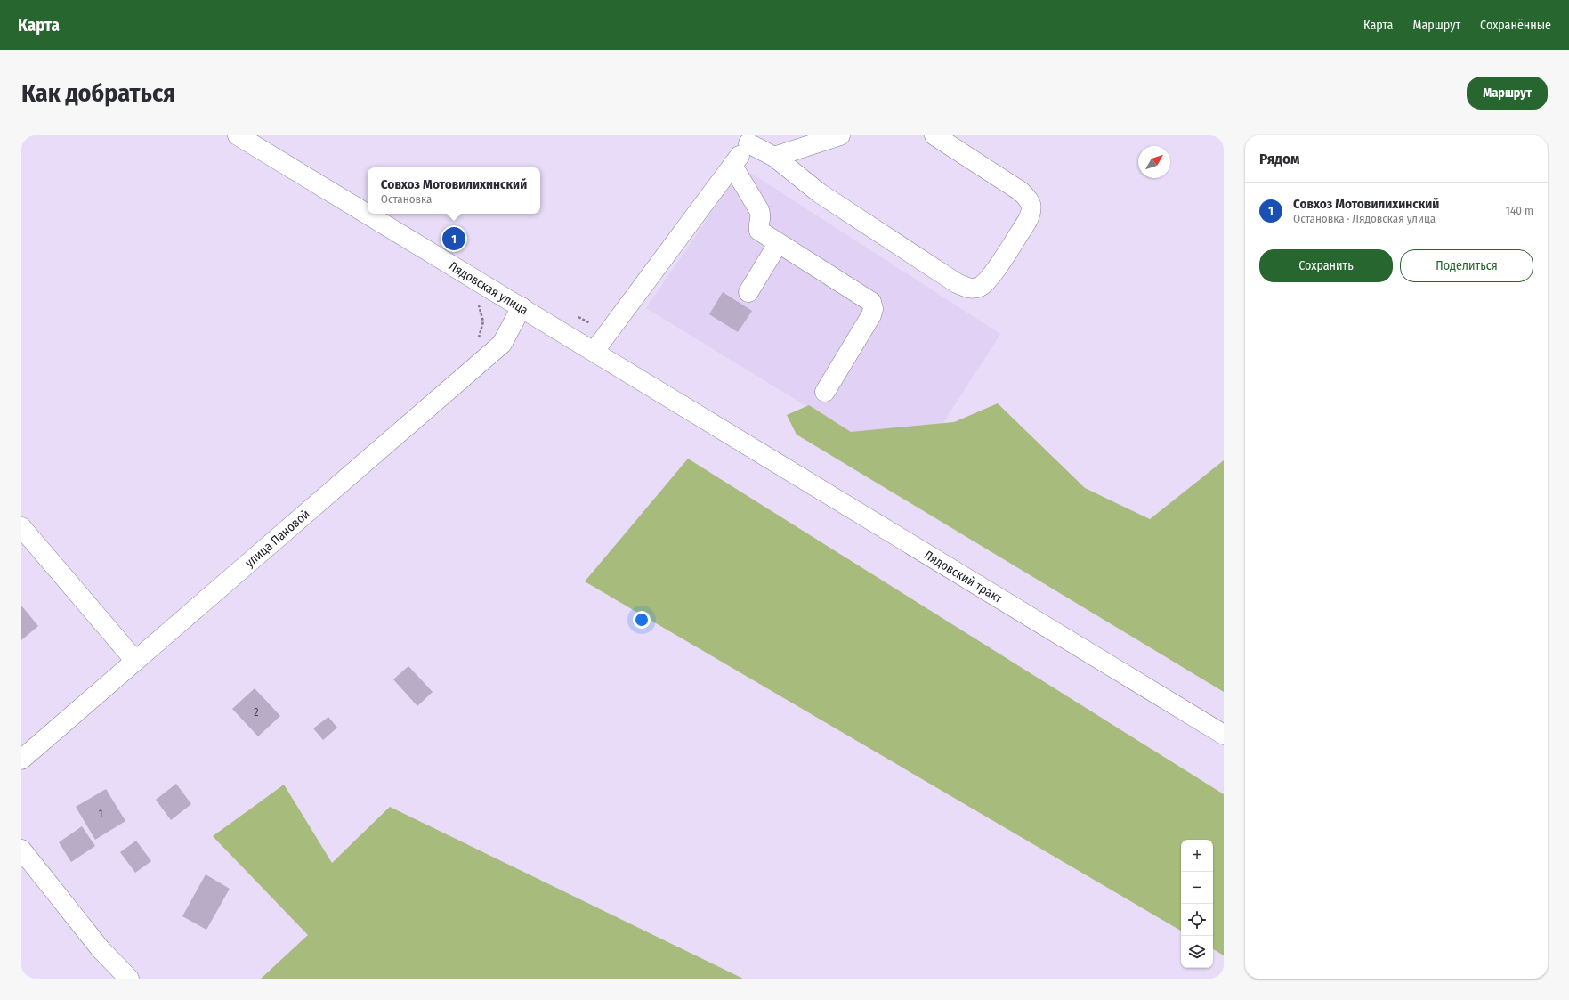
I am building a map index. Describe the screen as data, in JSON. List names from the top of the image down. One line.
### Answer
{"streets":{"street":["Лядовская улица","улица Пановой","Лядовский тракт"]},"crossings":[["Лядовская улица","улица Пановой"],["Лядовская улица","Лядовский тракт"]],"house_numbers":["2","1"],"north":"top right","page":{"header":"Карта","nav":["Карта","Маршрут","Сохранённые"],"buttons":["Маршрут",["Сохранить","Поделиться"]],"title":"Как добраться","heading":"Рядом","popup":["Совхоз Мотовилихинский","Остановка"],"list":[{"mark":"1","name":"Совхоз Мотовилихинский","note":"Остановка · Лядовская улица","value":"140 m"}],"pins":"1","map_buttons":["+","−"]}}
